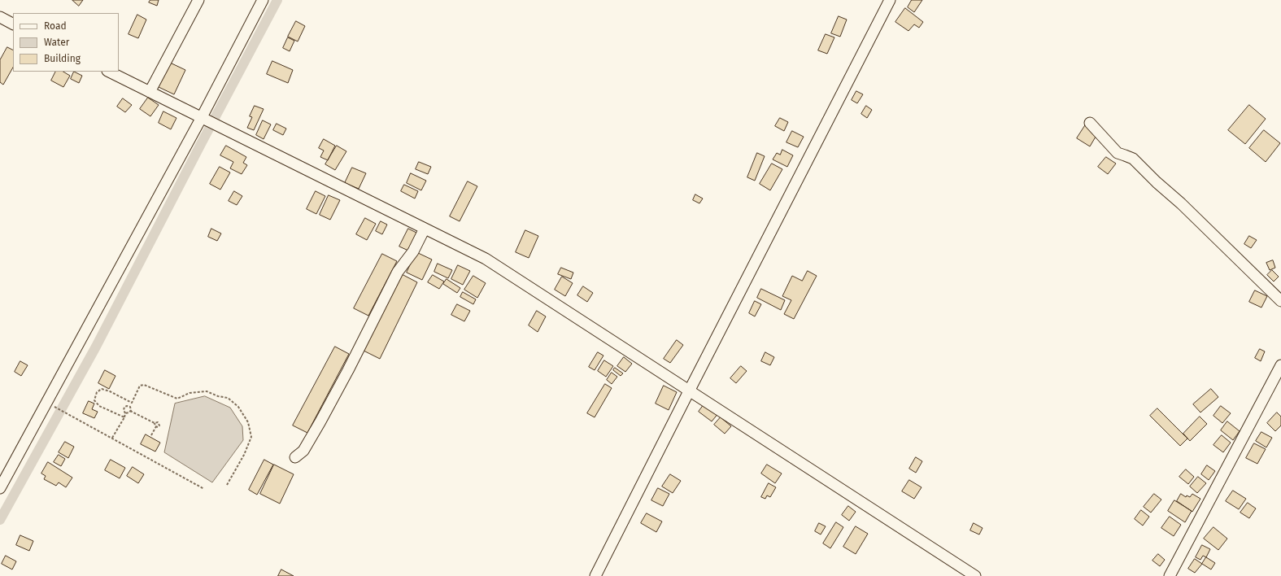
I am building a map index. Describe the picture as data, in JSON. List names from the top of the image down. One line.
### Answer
{"legend":["Road","Water","Building"]}
